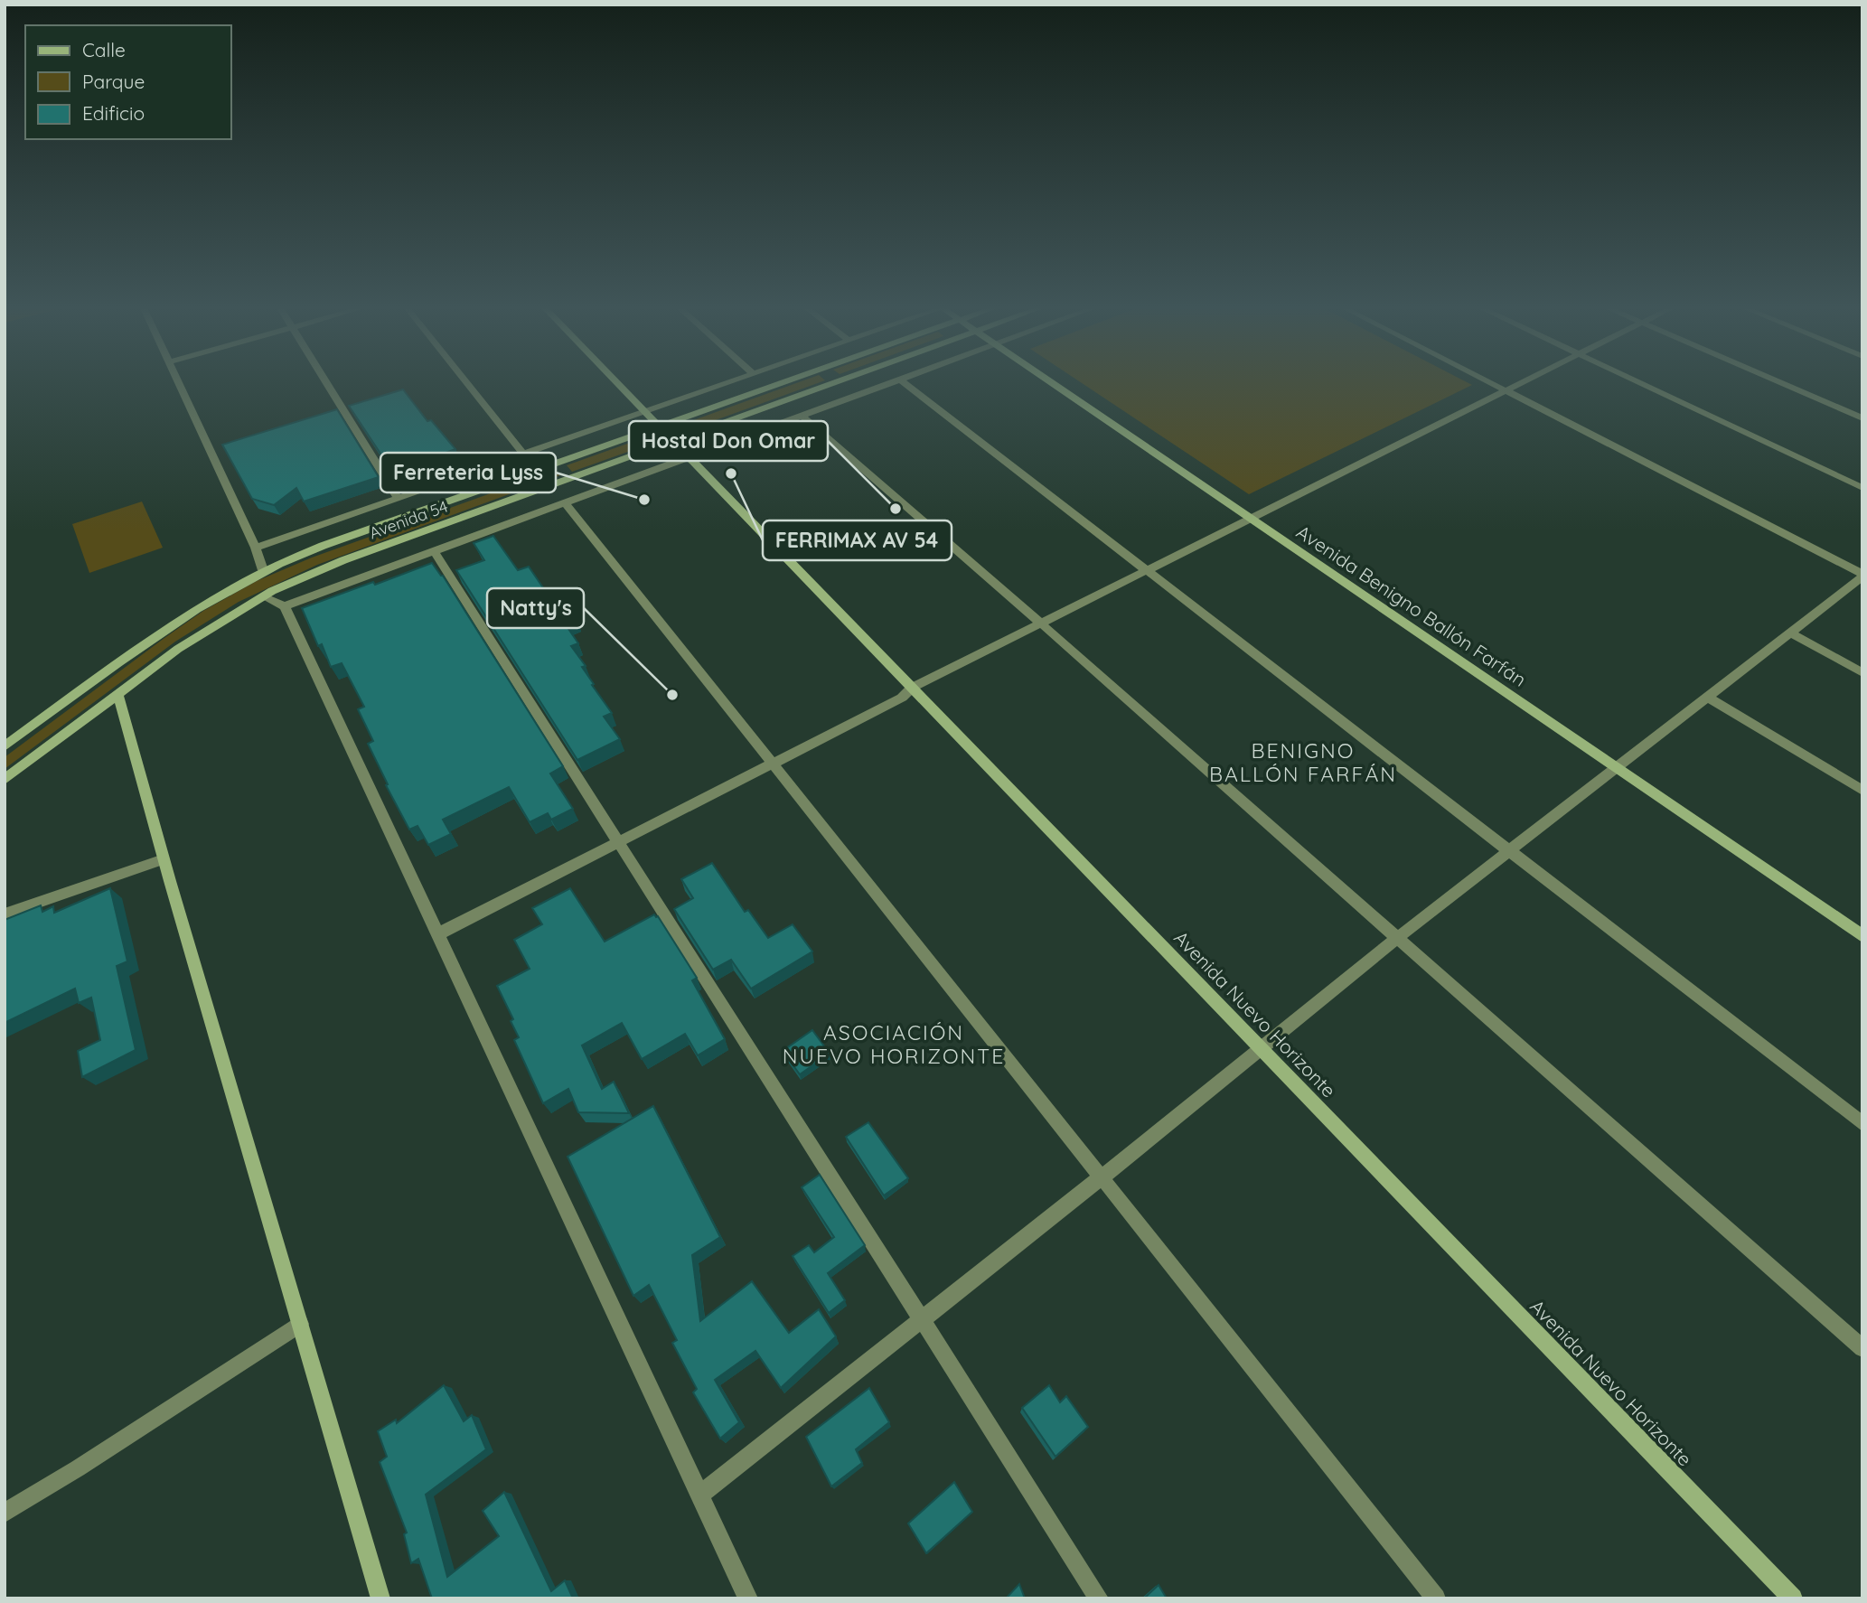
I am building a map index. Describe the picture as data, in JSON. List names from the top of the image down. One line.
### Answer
{"streets":{"street":["Avenida 54","Avenida Benigno Ballón Farfán","Avenida Nuevo Horizonte"]},"crossings":[["Avenida 54","Avenida Nuevo Horizonte"]],"districts":["BENIGNO BALLÓN FARFÁN","ASOCIACIÓN NUEVO HORIZONTE"],"places":["FERRIMAX AV 54","Ferreteria Lyss","Hostal Don Omar","Natty's"],"legend":["Calle","Parque","Edificio"]}
